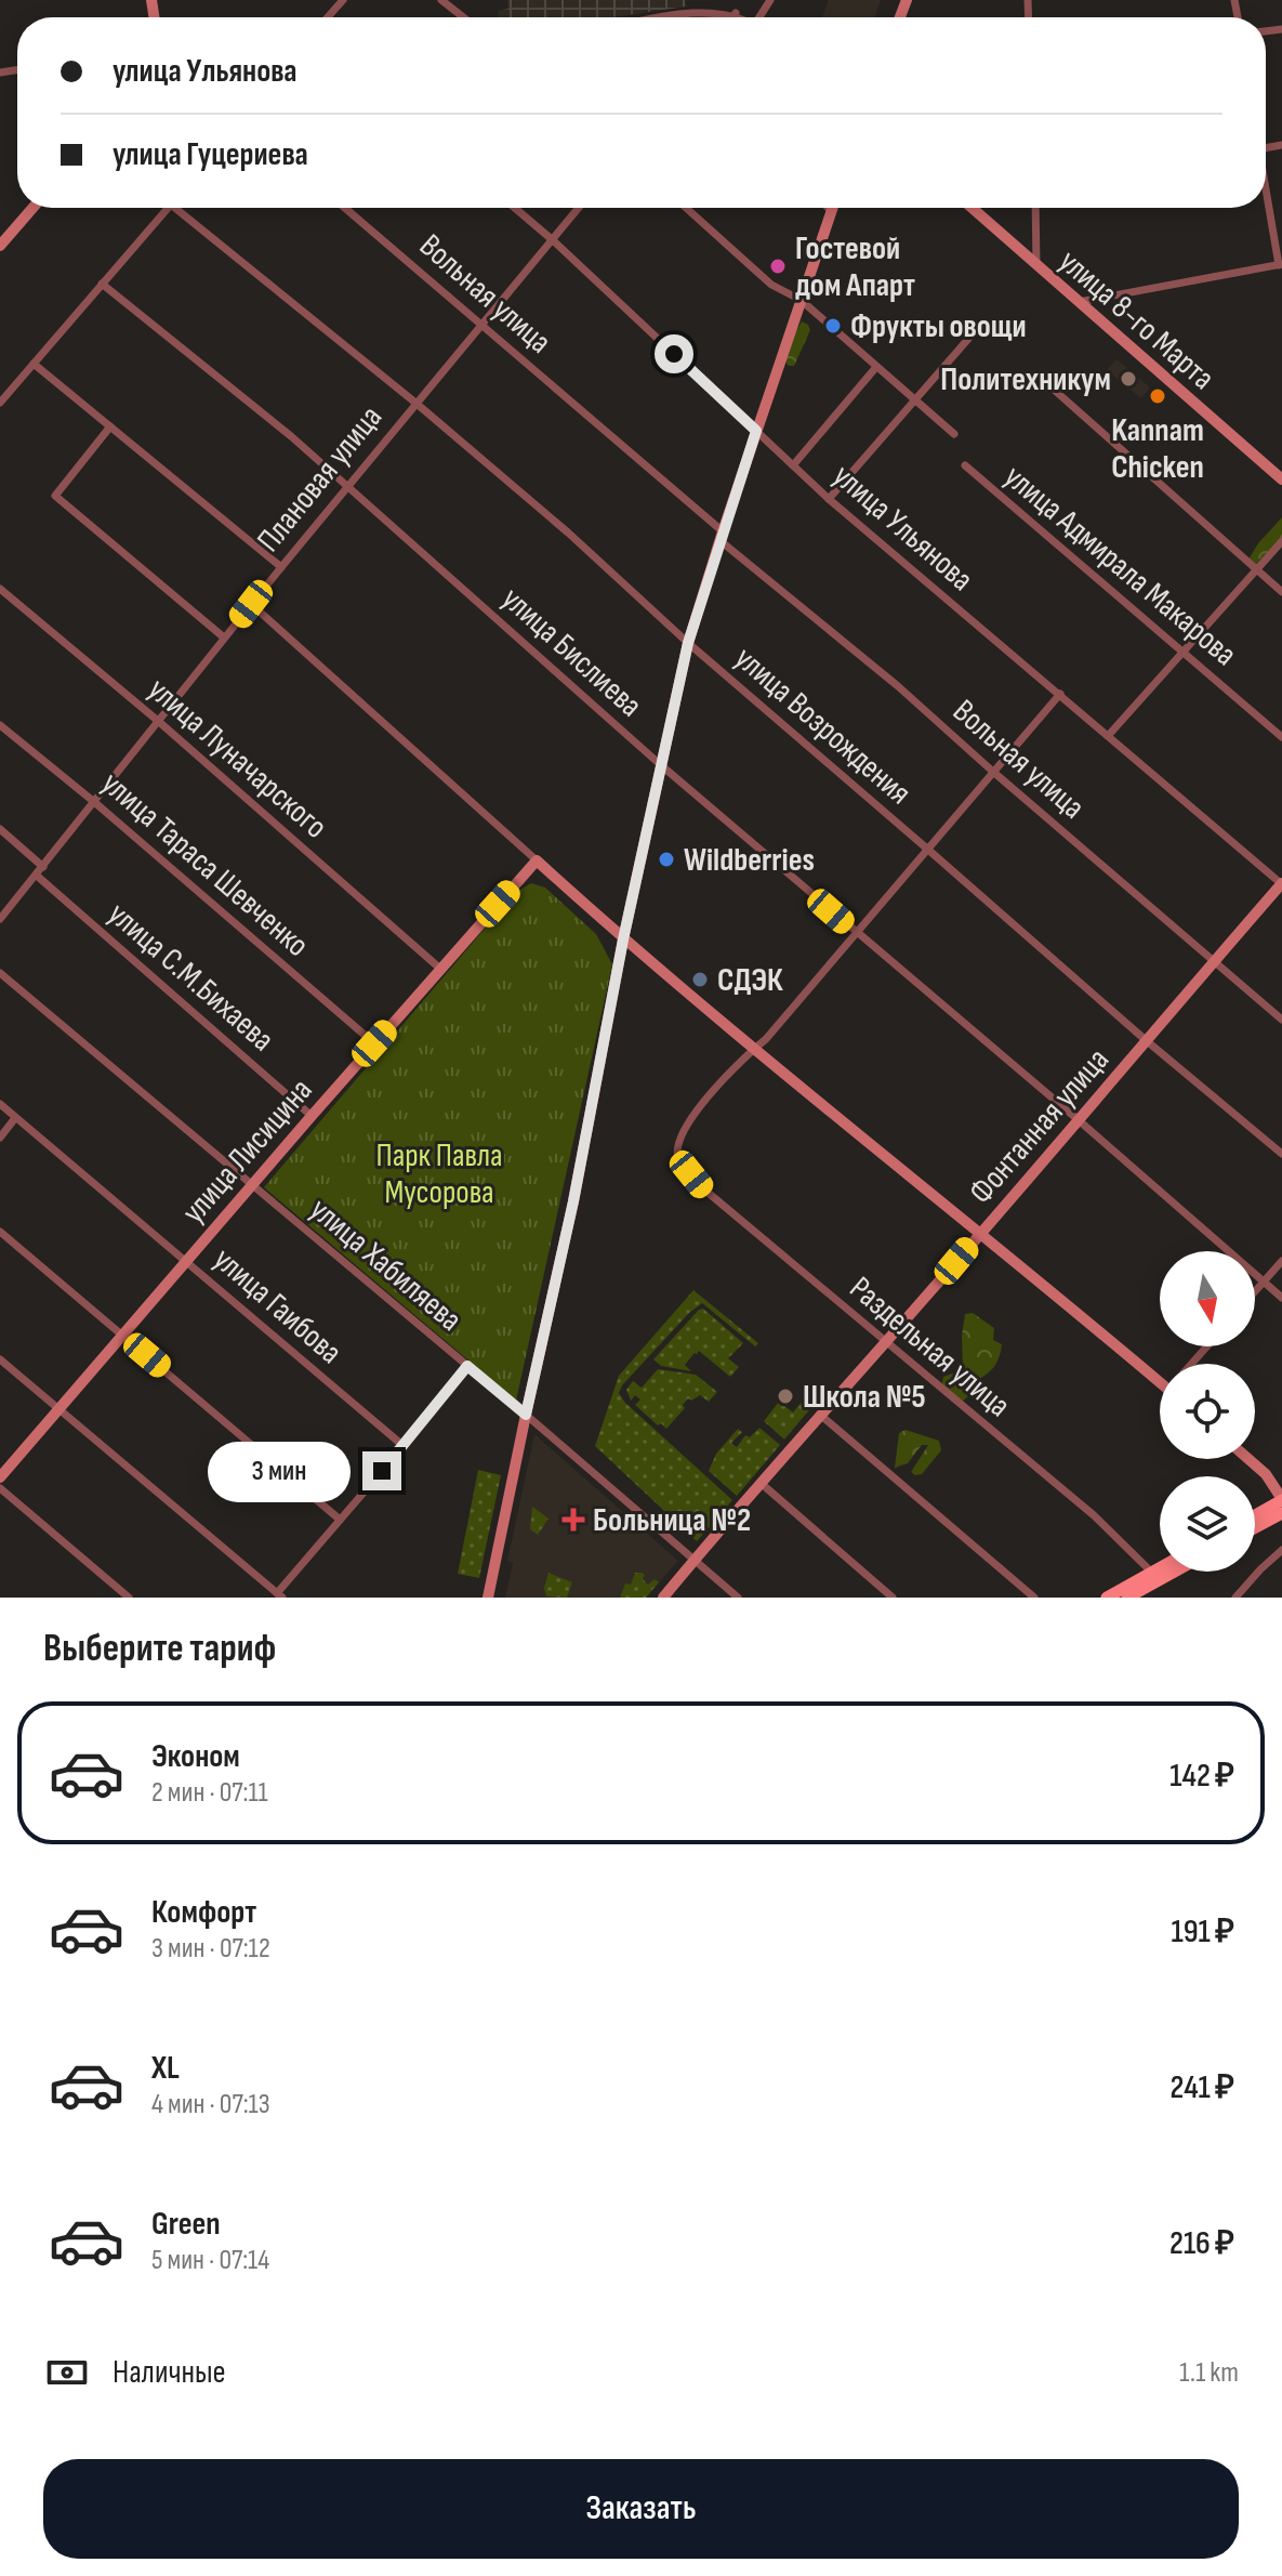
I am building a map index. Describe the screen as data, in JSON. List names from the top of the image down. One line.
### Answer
{"streets":{"street":["Вольная улица","улица 8-го Марта","Плановая улица","улица Ульянова","улица Адмирала Макарова","улица Бислиева","улица Возрождения","улица Луначарского","улица Тараса Шевченко","улица С.М.Бихаева","Фонтанная улица","улица Лисицина","улица Хабиляева","улица Гаибова","Раздельная улица"]},"crossings":[["Вольная улица","Плановая улица"],["Вольная улица","Фонтанная улица"],["Плановая улица","улица Ульянова"],["Плановая улица","улица Бислиева"],["Плановая улица","улица Возрождения"],["Плановая улица","улица Луначарского"],["Плановая улица","улица Тараса Шевченко"],["Плановая улица","улица С.М.Бихаева"],["улица Ульянова","Фонтанная улица"],["улица Бислиева","Фонтанная улица"],["улица Возрождения","Фонтанная улица"],["улица Луначарского","улица Лисицина"],["улица Тараса Шевченко","улица Лисицина"],["улица С.М.Бихаева","улица Лисицина"],["Фонтанная улица","улица Хабиляева"],["Фонтанная улица","Раздельная улица"],["улица Лисицина","улица Хабиляева"],["улица Лисицина","улица Гаибова"]],"parks":["Парк Павла Мусорова"],"places":{"other":["Гостевой дом Апарт","Фрукты овощи","Политехникум","Kannam Chicken","Wildberries","СДЭК","Школа №5"],"health":["Больница №2"]},"north":"bottom","page":{"banner":["улица Ульянова","улица Гуцериева"],"bubble":"3 мин","heading":"Выберите тариф","list":[{"name":"Эконом","note":"2 мин · 07:11","value":"142 ₽"},{"name":"Комфорт","note":"3 мин · 07:12","value":"191 ₽"},{"name":"XL","note":"4 мин · 07:13","value":"241 ₽"},{"name":"Green","note":"5 мин · 07:14","value":"216 ₽"}],"pay":["Наличные","1.1 km"],"buttons":"Заказать"}}
